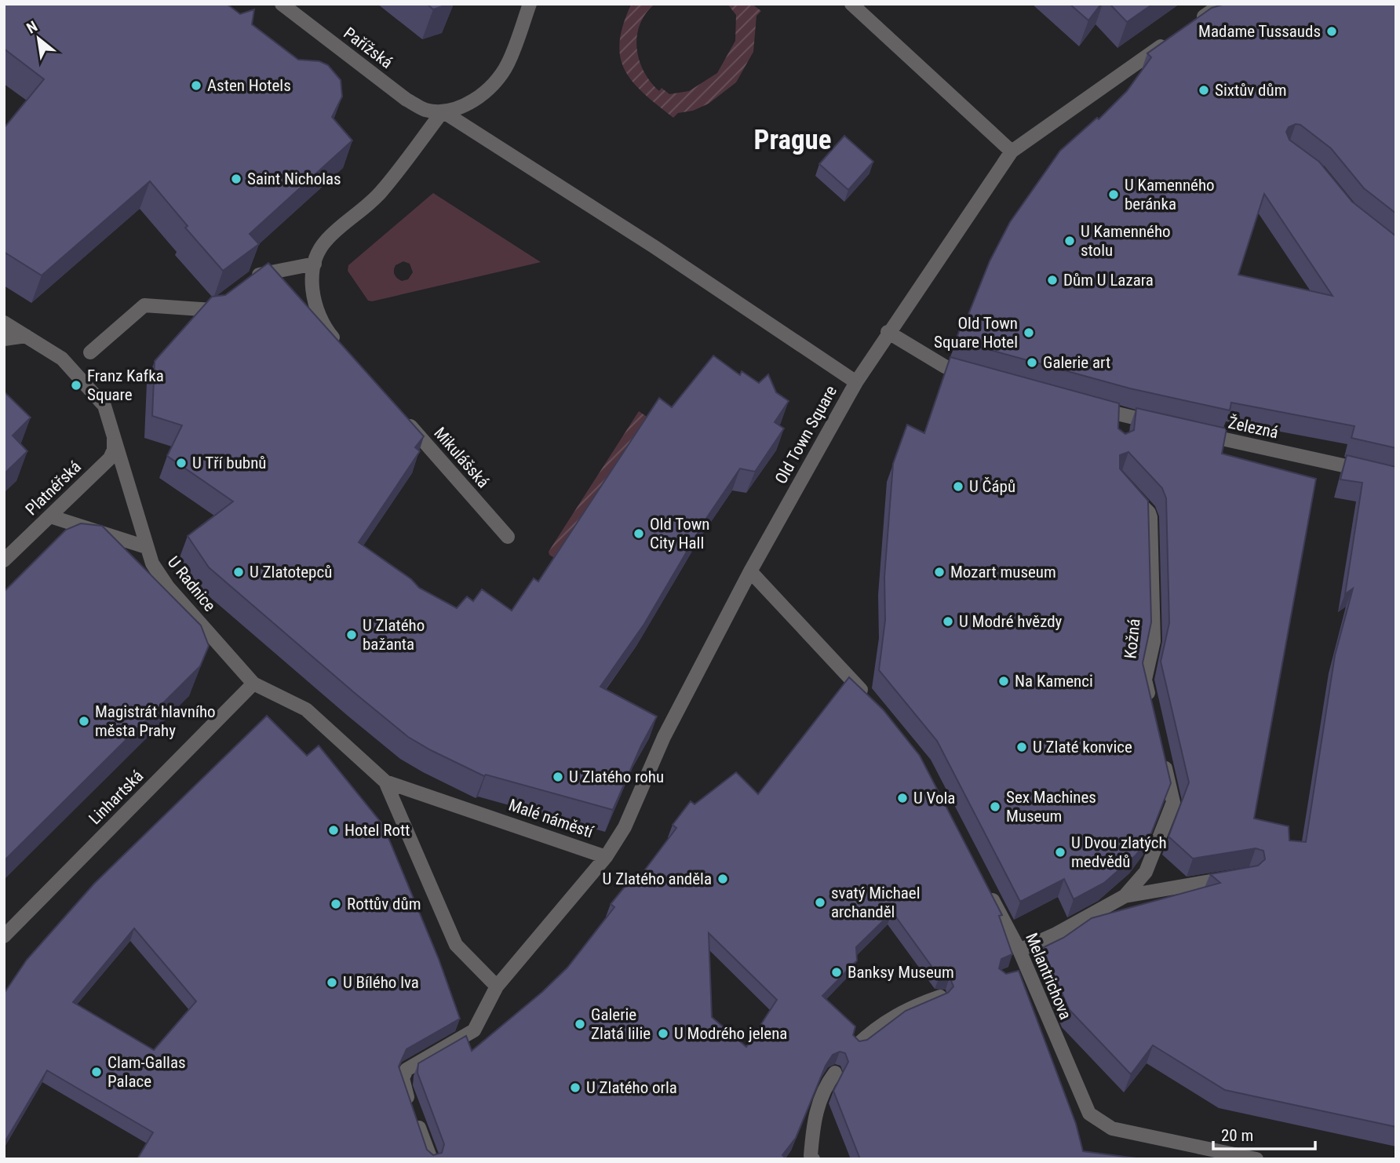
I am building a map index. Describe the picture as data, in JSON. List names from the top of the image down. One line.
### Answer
{"streets":{"street":["Pařížská","Železná","Old Town Square","Mikulášská","Platnéřská","U Radnice","Kožná","Linhartská","Malé náměstí","Melantrichova"]},"crossings":[["Pařížská","Old Town Square"],["Old Town Square","Malé náměstí"],["Platnéřská","U Radnice"],["U Radnice","Linhartská"],["U Radnice","Malé náměstí"]],"districts":["Prague"],"places":["Madame Tussauds","Asten Hotels","Sixtův dům","Saint Nicholas","U Kamenného beránka","U Kamenného stolu","Dům U Lazara","Old Town Square Hotel","Galerie art","Franz Kafka Square","U Tří bubnů","U Čápů","Old Town City Hall","U Zlatotepců","Mozart museum","U Modré hvězdy","U Zlatého bažanta","Na Kamenci","Magistrát hlavního města Prahy","U Zlaté konvice","U Zlatého rohu","U Vola","Sex Machines Museum","Hotel Rott","U Dvou zlatých medvědů","U Zlatého anděla","svatý Michael archanděl","Rottův dům","Banksy Museum","U Bílého lva","Galerie Zlatá lilie","U Modrého jelena","Clam-Gallas Palace","U Zlatého orla"],"scale_bar":"20 m","north":"top left"}
